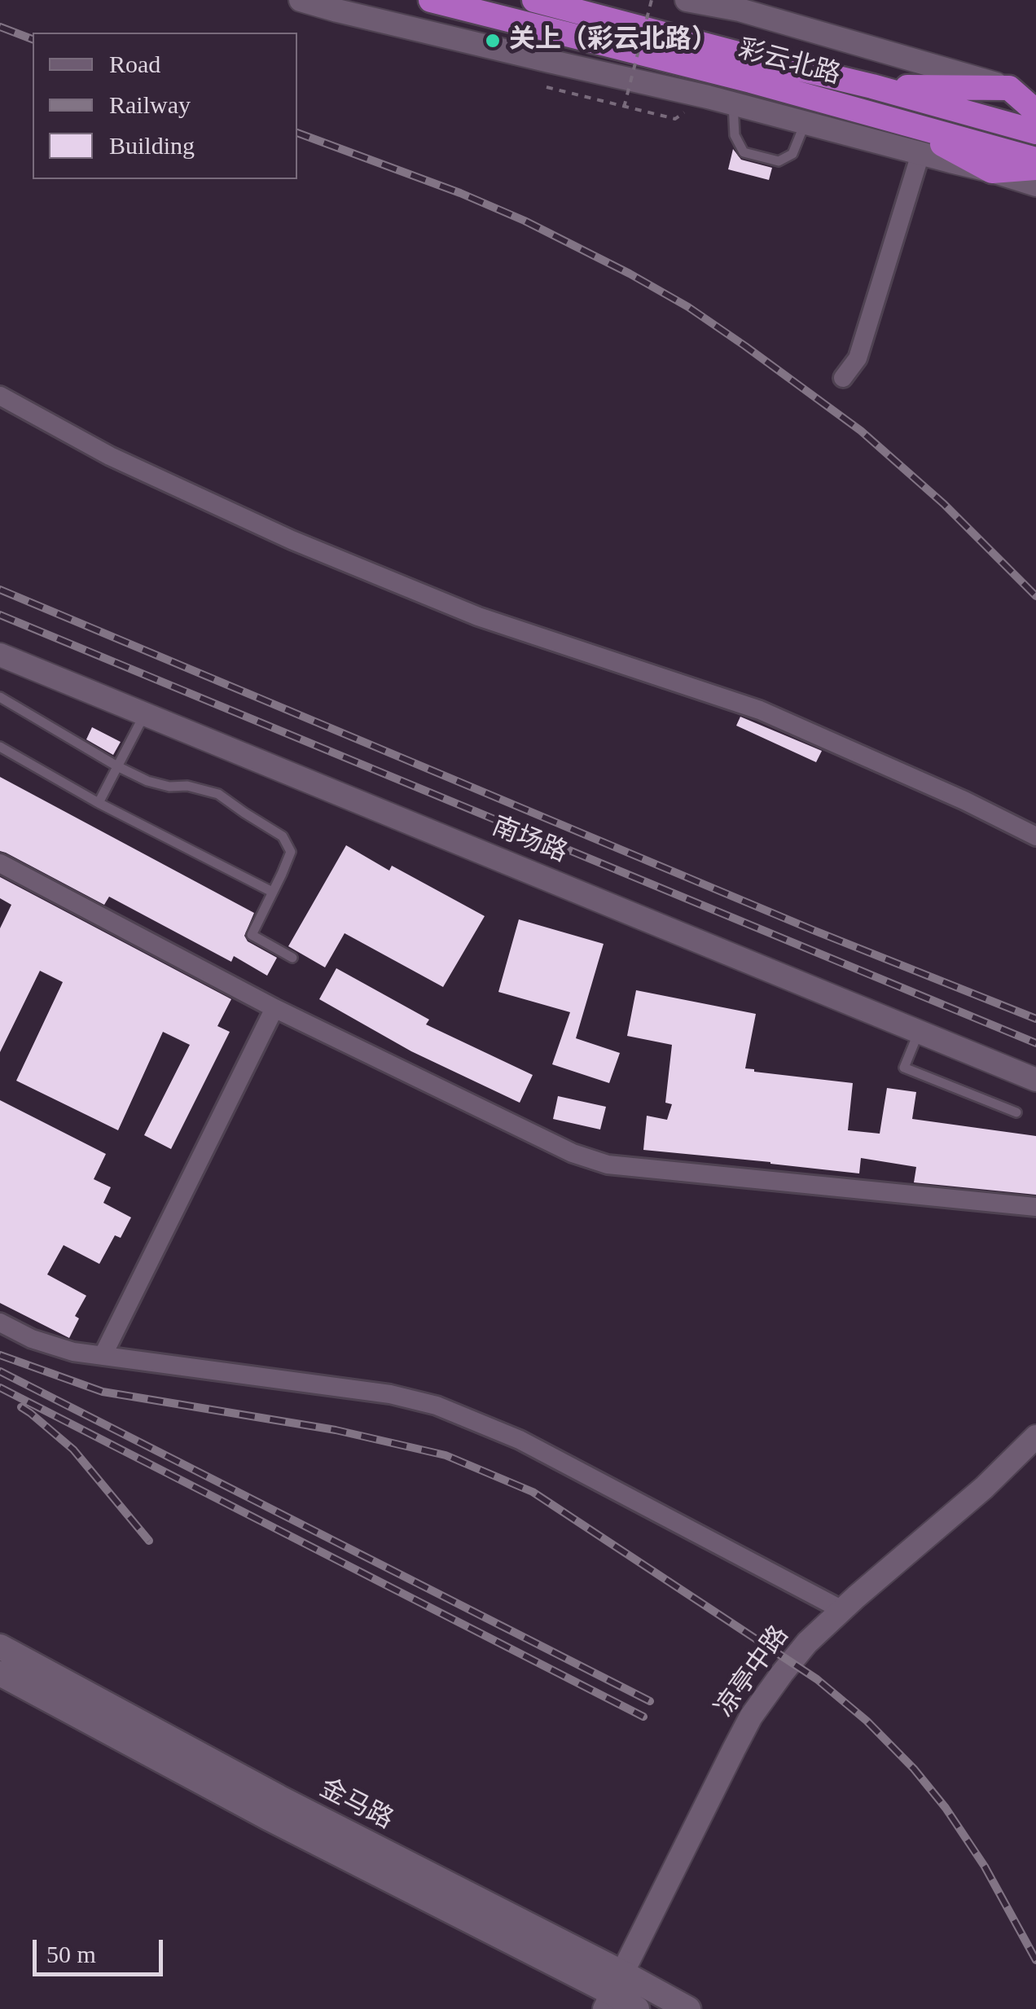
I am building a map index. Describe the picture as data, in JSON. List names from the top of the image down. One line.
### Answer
{"streets":{"highway":["彩云北路"],"main road":["金马路"],"street":["南场路","凉亭中路"]},"crossings":[["凉亭中路","金马路"]],"places":["关上（彩云北路）"],"legend":["Road","Railway","Building"],"scale_bar":"50 m"}
